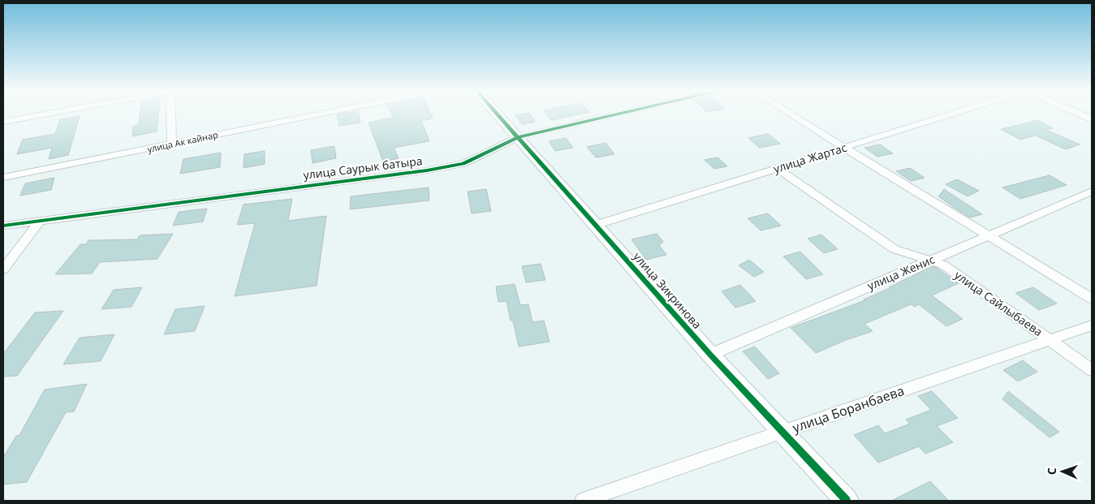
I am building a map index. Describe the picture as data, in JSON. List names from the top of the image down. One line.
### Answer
{"streets":{"street":["улица Ак кайнар","улица Жартас","улица Саурык батыра","улица Женис","улица Зикринова","улица Сайлыбаева","улица Боранбаева"]},"crossings":[["улица Жартас","улица Зикринова"],["улица Жартас","улица Сайлыбаева"],["улица Саурык батыра","улица Зикринова"],["улица Женис","улица Зикринова"],["улица Женис","улица Сайлыбаева"],["улица Зикринова","улица Боранбаева"],["улица Сайлыбаева","улица Боранбаева"]],"north":"left"}
